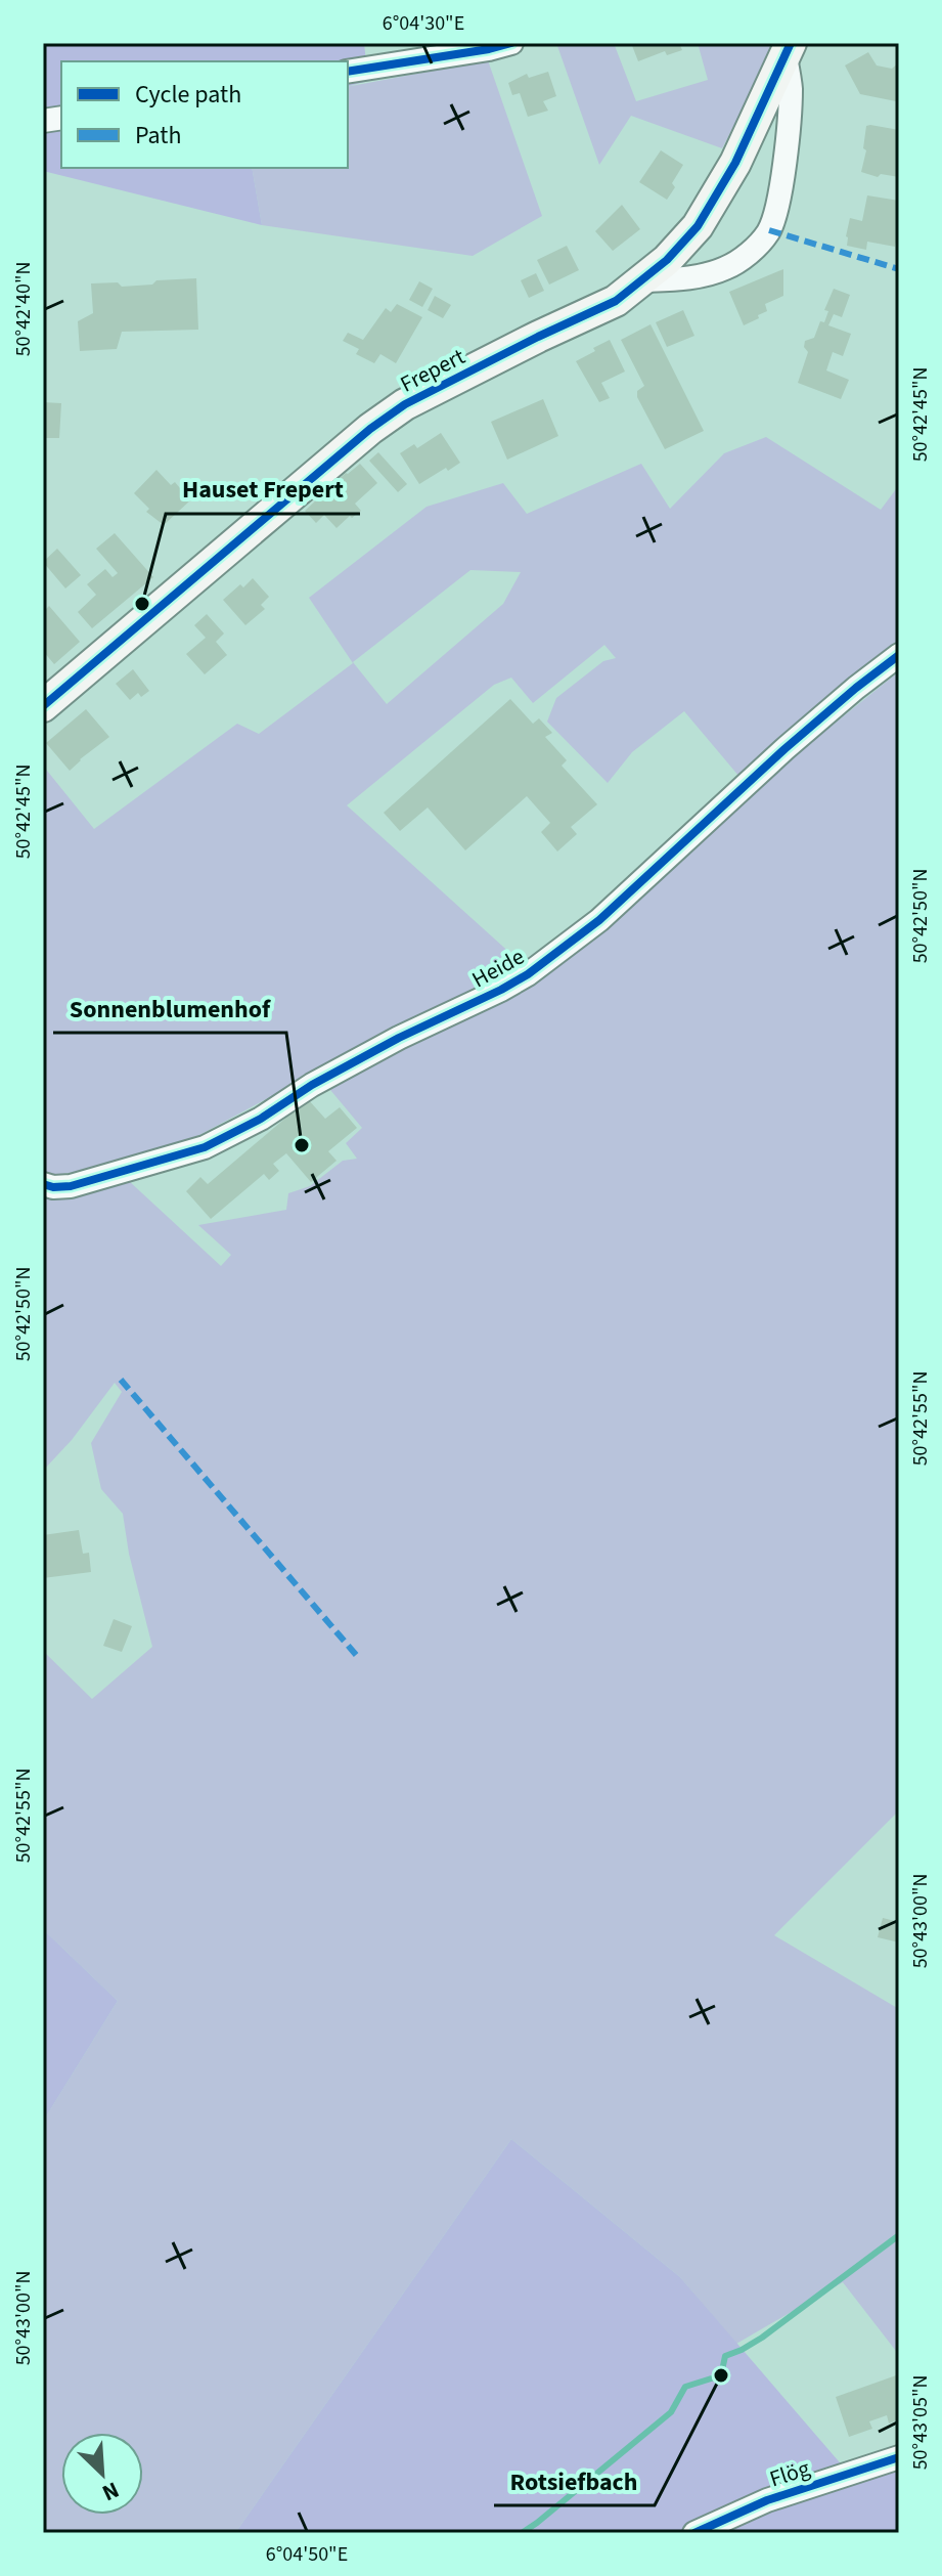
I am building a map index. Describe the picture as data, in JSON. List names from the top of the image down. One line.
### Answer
{"streets":{"street":["Frepert","Heide","Flög"]},"places":["Hauset Frepert","Sonnenblumenhof","Rotsiefbach"],"legend":["Cycle path","Path"],"north":"bottom right","coordinates":["6°04'30\"E","50°42'40\"N","50°42'45\"N","50°42'50\"N","50°42'55\"N","50°43'00\"N","50°43'05\"N","6°04'50\"E"]}
